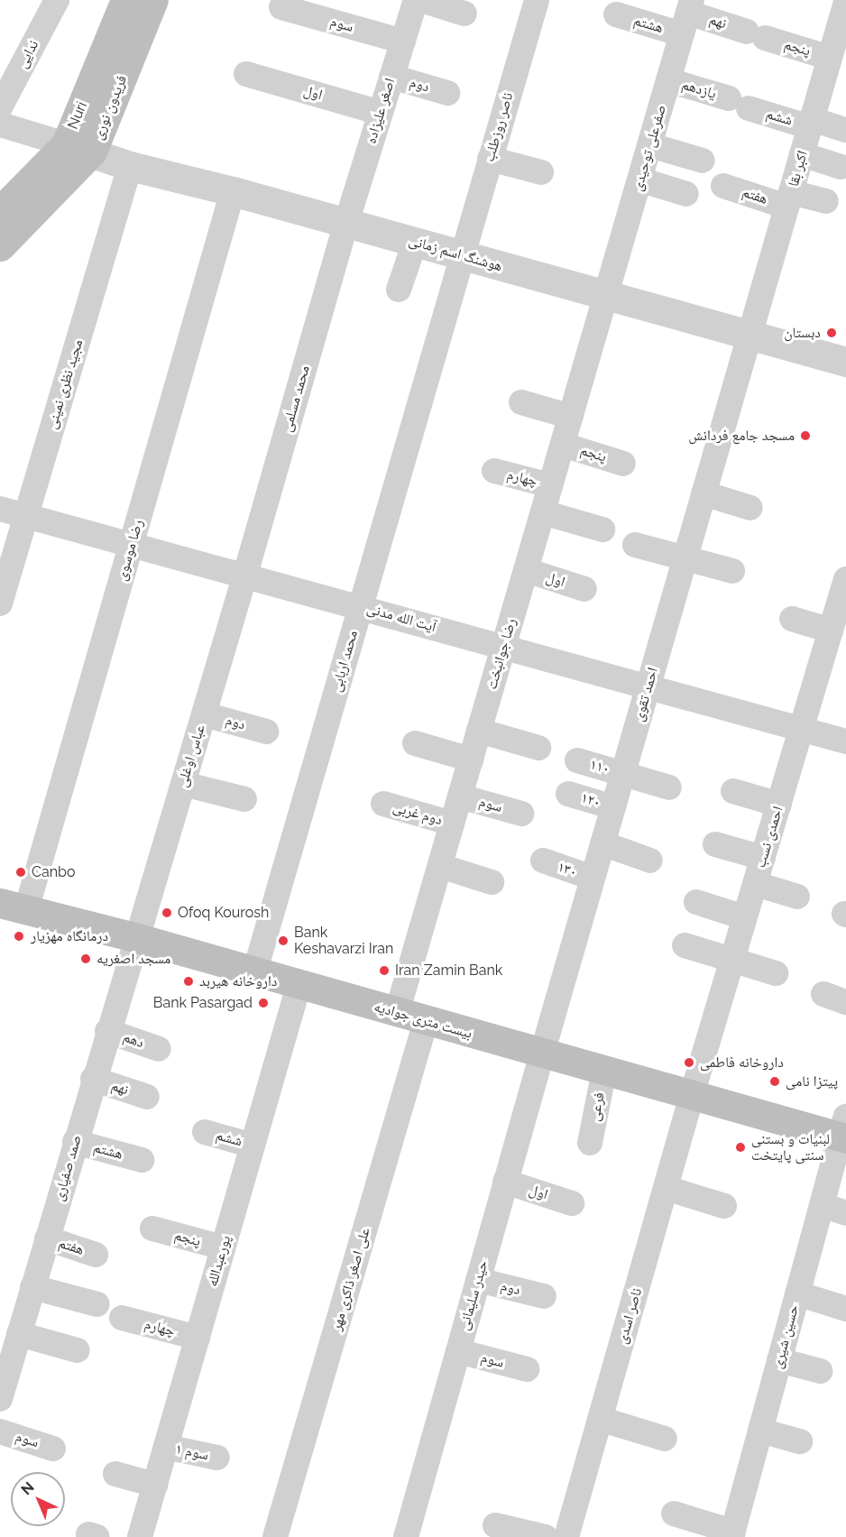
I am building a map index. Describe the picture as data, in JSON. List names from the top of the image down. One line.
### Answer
{"streets":{"main road":["فریدون نوری","Nuri","بیست متری جوادیه"],"street":["نهم","سوم","هشتم","پنجم","ندایی","دوم","یازدهم","اول","اصغر علیزاده","ششم","ناصر روزطلب","صفرعلی توحیدی","اکبر بقا","هفتم","هوشنگ اسم زمانی","مجید نظری نمینی","محمد مسلمی","چهارم","رضا موسوی","آیت‌ الله مدنی","رضا جوانبخت","محمد اربابی","احمد تقوی","عباس اوغلی","۱۱۰","۱۲۰","دوم غربی","احمدی نسب","۱۳۰","دهم","فرعی","صمد صفیاری","پورعبدالله","علی اصغر ذاکری مهر","حیدر سلیمانی","ناصر اسدی","حسین شیری","سوم ۱"]},"crossings":[["نهم","هشتم"],["نهم","پنجم"],["نهم","صفرعلی توحیدی"],["نهم","صمد صفیاری"],["سوم","اصغر علیزاده"],["سوم","رضا جوانبخت"],["سوم","حیدر سلیمانی"],["هشتم","صفرعلی توحیدی"],["هشتم","صمد صفیاری"],["پنجم","اکبر بقا"],["پنجم","رضا جوانبخت"],["پنجم","پورعبدالله"],["دوم","اصغر علیزاده"],["دوم","عباس اوغلی"],["دوم","حیدر سلیمانی"],["یازدهم","ششم"],["یازدهم","صفرعلی توحیدی"],["اول","اصغر علیزاده"],["اول","رضا جوانبخت"],["اول","حیدر سلیمانی"],["فریدون نوری","Nuri"],["فریدون نوری","هوشنگ اسم زمانی"],["اصغر علیزاده","هوشنگ اسم زمانی"],["اصغر علیزاده","محمد مسلمی"],["Nuri","هوشنگ اسم زمانی"],["ششم","اکبر بقا"],["ششم","پورعبدالله"],["ناصر روزطلب","هوشنگ اسم زمانی"],["ناصر روزطلب","محمد اربابی"],["صفرعلی توحیدی","هوشنگ اسم زمانی"],["صفرعلی توحیدی","رضا جوانبخت"],["اکبر بقا","هفتم"],["اکبر بقا","هوشنگ اسم زمانی"],["اکبر بقا","احمد تقوی"],["هفتم","صمد صفیاری"],["هوشنگ اسم زمانی","مجید نظری نمینی"],["هوشنگ اسم زمانی","محمد مسلمی"],["هوشنگ اسم زمانی","رضا موسوی"],["هوشنگ اسم زمانی","رضا جوانبخت"],["هوشنگ اسم زمانی","محمد اربابی"],["هوشنگ اسم زمانی","احمد تقوی"],["مجید نظری نمینی","آیت‌ الله مدنی"],["محمد مسلمی","آیت‌ الله مدنی"],["محمد مسلمی","عباس اوغلی"],["چهارم","رضا جوانبخت"],["چهارم","پورعبدالله"],["رضا موسوی","آیت‌ الله مدنی"],["رضا موسوی","بیست متری جوادیه"],["آیت‌ الله مدنی","رضا جوانبخت"],["آیت‌ الله مدنی","محمد اربابی"],["آیت‌ الله مدنی","احمد تقوی"],["آیت‌ الله مدنی","عباس اوغلی"],["آیت‌ الله مدنی","احمدی نسب"],["رضا جوانبخت","دوم غربی"],["رضا جوانبخت","بیست متری جوادیه"],["محمد اربابی","بیست متری جوادیه"],["احمد تقوی","۱۱۰"],["احمد تقوی","۱۲۰"],["احمد تقوی","۱۳۰"],["احمد تقوی","بیست متری جوادیه"],["احمد تقوی","حیدر سلیمانی"],["عباس اوغلی","بیست متری جوادیه"],["عباس اوغلی","صمد صفیاری"],["احمدی نسب","بیست متری جوادیه"],["احمدی نسب","ناصر اسدی"],["بیست متری جوادیه","فرعی"],["بیست متری جوادیه","صمد صفیاری"],["بیست متری جوادیه","پورعبدالله"],["بیست متری جوادیه","علی اصغر ذاکری مهر"],["بیست متری جوادیه","حیدر سلیمانی"],["بیست متری جوادیه","ناصر اسدی"],["بیست متری جوادیه","حسین شیری"],["دهم","صمد صفیاری"],["پورعبدالله","سوم ۱"]],"places":["دبستان","مسجد جامع فردانش","Canbo","Ofoq Kourosh","درمانگاه مهزیار","Bank Keshavarzi Iran","مسجد اصغریه","Iran Zamin Bank","داروخانه هیربد","Bank Pasargad","داروخانه فاطمی","پیتزا نامی","لبنیات و بستنی سنتی پایتخت"],"north":"top left"}
